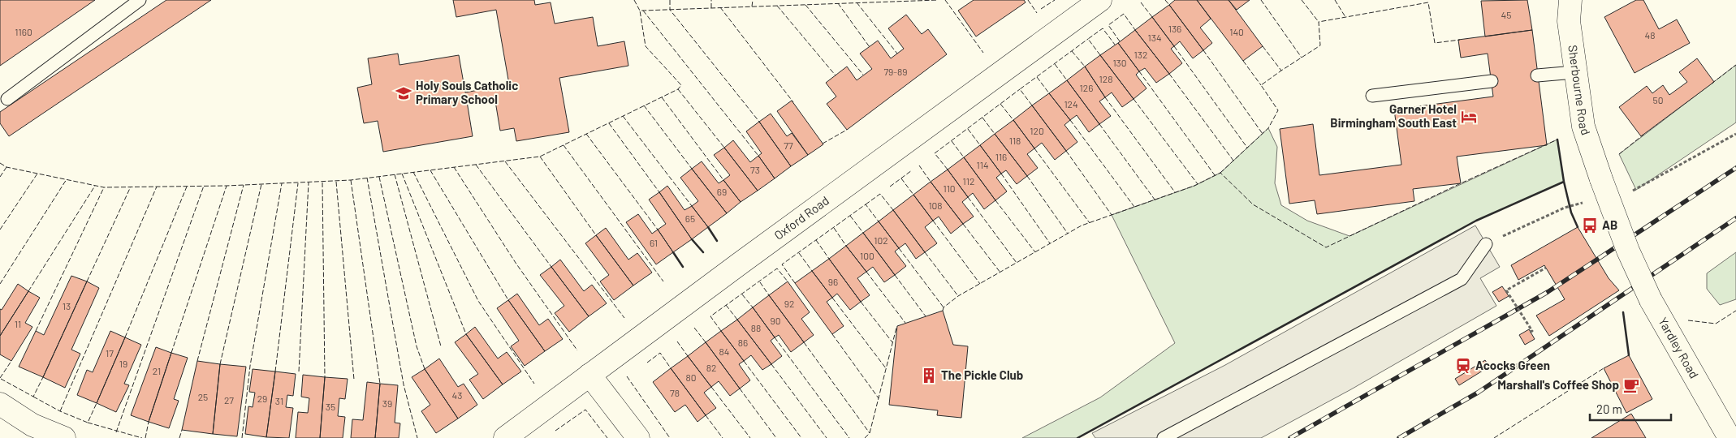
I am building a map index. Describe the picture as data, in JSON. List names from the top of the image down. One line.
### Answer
{"streets":{"street":["Sherbourne Road","Oxford Road","Yardley Road"]},"crossings":[["Sherbourne Road","Yardley Road"]],"places":{"school or university":["Holy Souls Catholic Primary School"],"hotel":["Garner Hotel Birmingham South East"],"bus stop":["AB"],"station":["Acocks Green"],"building":["The Pickle Club"],"cafe":["Marshall's Coffee Shop"]},"house_numbers":["45","136","1160","140","48","134","132","130","79-89","128","126","50","124","120","118","77","116","114","73","112","110","69","108","65","102","61","100","96","92","13","90","11","88","86","84","17","19","82","21","80","78","43","25","29","27","31","39","35"],"scale_bar":"20 m"}
